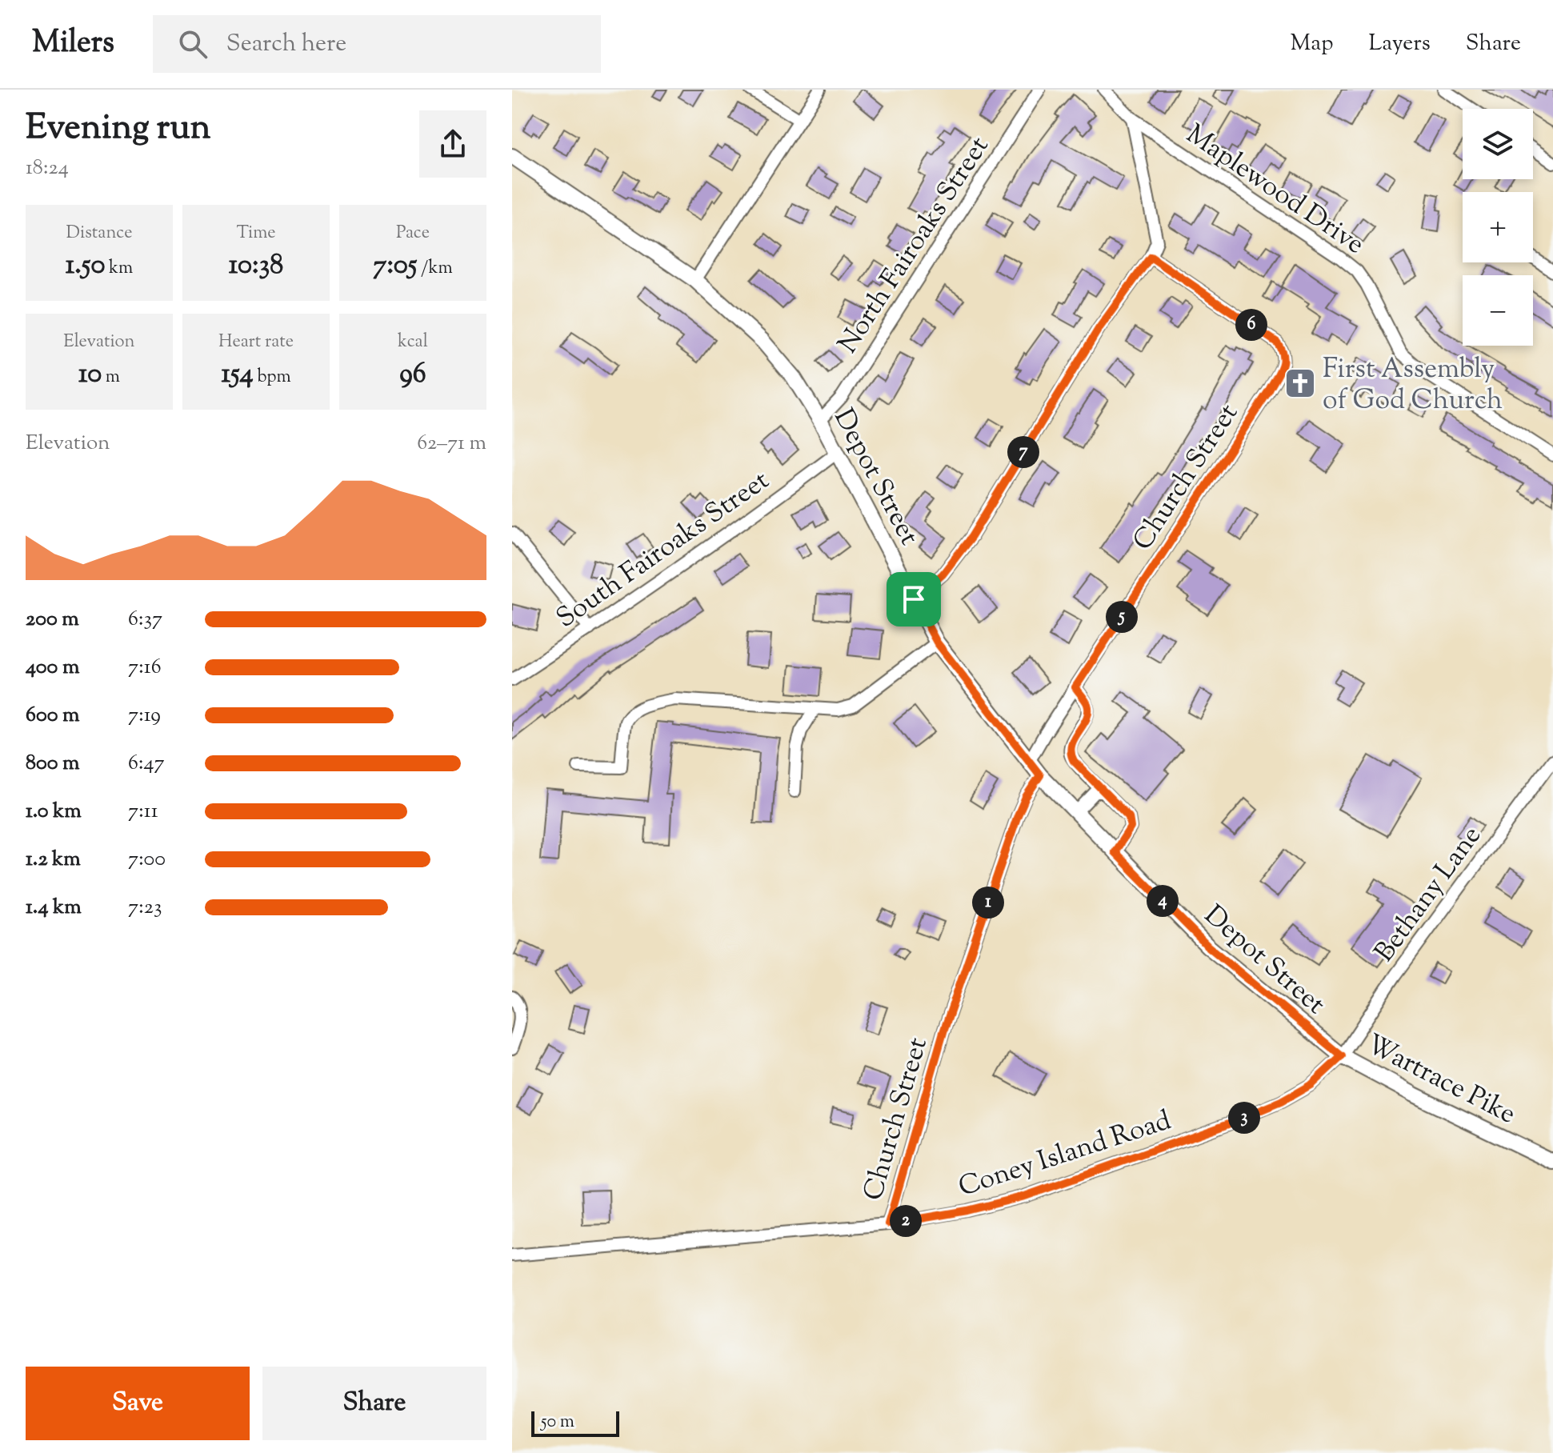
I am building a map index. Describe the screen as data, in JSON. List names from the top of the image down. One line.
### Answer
{"streets":{"main road":["Depot Street","Wartrace Pike"],"street":["Maplewood Drive","North Fairoaks Street","Church Street","South Fairoaks Street","Bethany Lane","Coney Island Road"]},"crossings":[["North Fairoaks Street","Depot Street"],["Depot Street","Church Street"],["Depot Street","South Fairoaks Street"],["Depot Street","Bethany Lane"],["Depot Street","Wartrace Pike"],["Depot Street","Coney Island Road"],["Church Street","Coney Island Road"],["Bethany Lane","Wartrace Pike"],["Bethany Lane","Coney Island Road"],["Wartrace Pike","Coney Island Road"]],"places":{"church":["First Assembly of God Church"]},"scale_bar":"50 m","page":{"header":"Milers","search":"Search here","nav":["Map","Layers","Share"],"heading":["Evening run","18:24"],"map_buttons":["+","−"],"stats":[["Distance","1.50 km"],["Time","10:38"],["Pace","7:05 /km"],["Elevation","10 m"],["Heart rate","154 bpm"],["kcal","96"]],"pins":["6","7","5","4","1","3","2"],"chart":["Elevation","62–71 m"],"list":[{"name":"200 m","note":"6:37"},{"name":"400 m","note":"7:16"},{"name":"600 m","note":"7:19"},{"name":"800 m","note":"6:47"},{"name":"1.0 km","note":"7:11"},{"name":"1.2 km","note":"7:00"},{"name":"1.4 km","note":"7:23"}],"buttons":["Save","Share"],"scale":"50 m"}}
